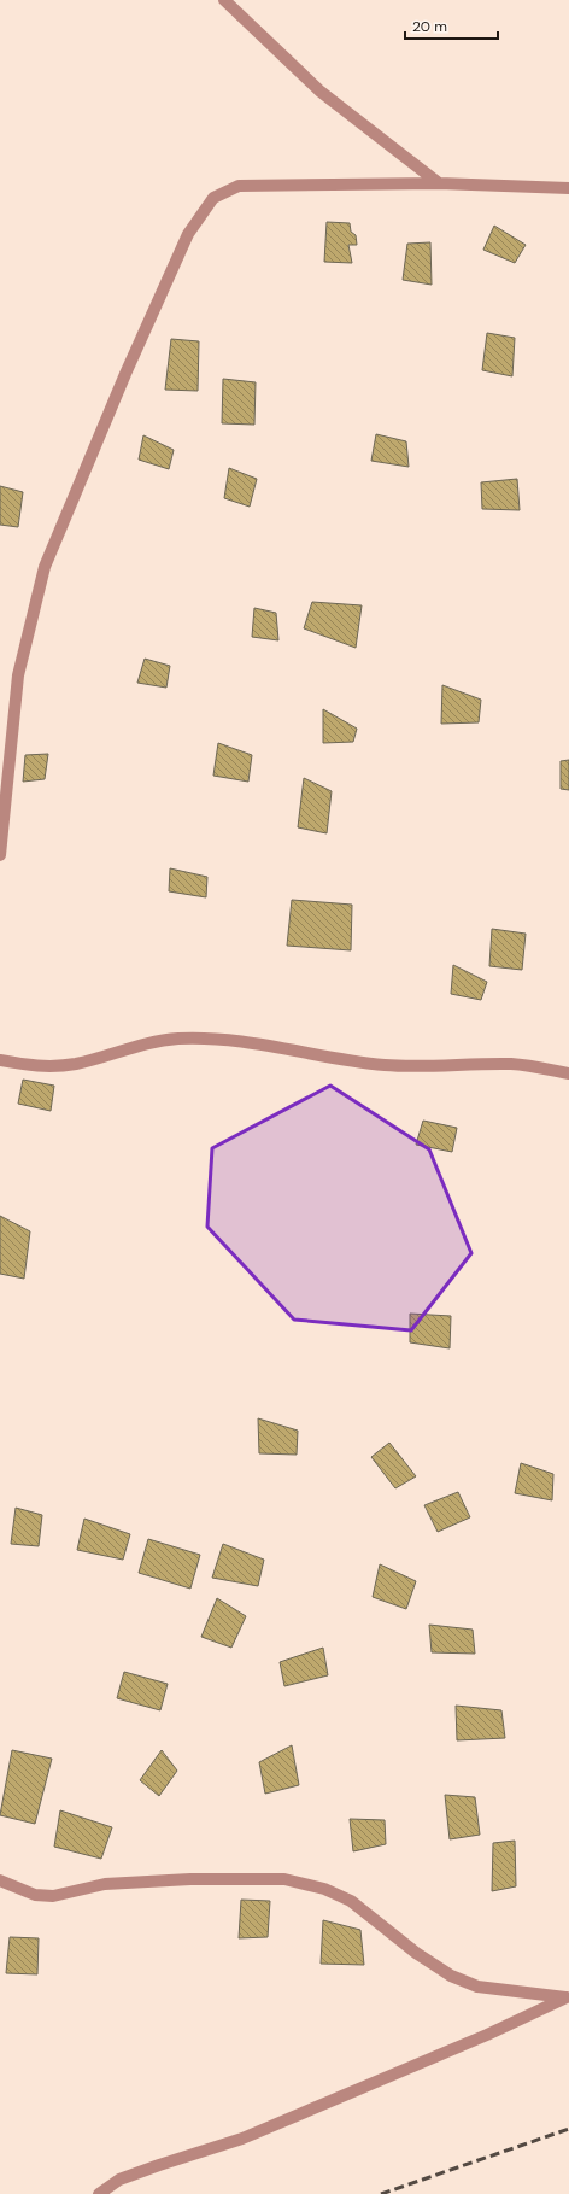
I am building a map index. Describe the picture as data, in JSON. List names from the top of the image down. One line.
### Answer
{"scale_bar":"20 m"}
